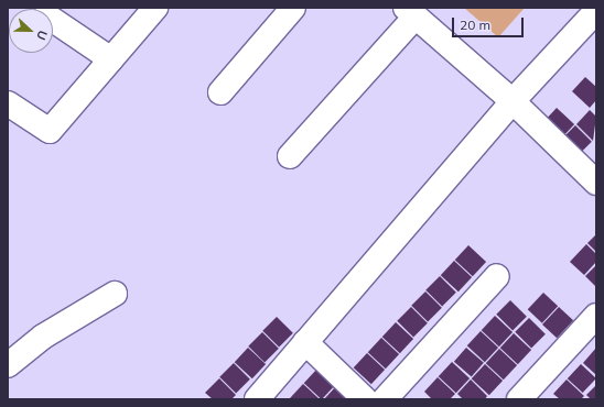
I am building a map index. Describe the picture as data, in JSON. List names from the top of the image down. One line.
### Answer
{"scale_bar":"20 m","north":"right"}
